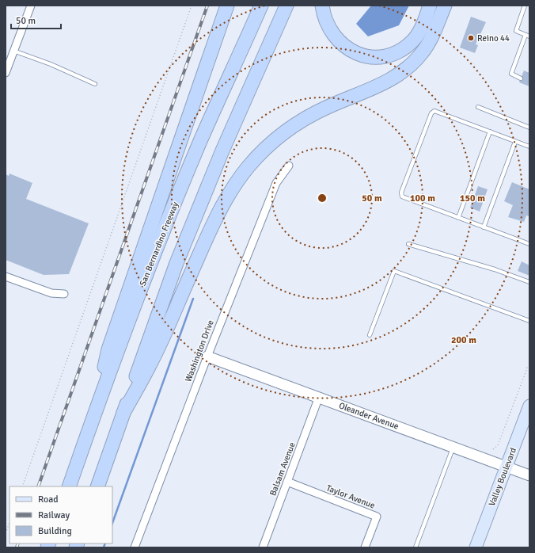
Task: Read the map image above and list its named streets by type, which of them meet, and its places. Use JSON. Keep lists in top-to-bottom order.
{
  "streets": {
    "highway": ["San Bernardino Freeway"],
    "main road": ["Valley Boulevard"],
    "street": [
      "Washington Drive",
      "Oleander Avenue",
      "Balsam Avenue",
      "Taylor Avenue"
    ]
  },
  "crossings": [
    ["Washington Drive", "Oleander Avenue"],
    ["Oleander Avenue", "Balsam Avenue"],
    ["Oleander Avenue", "Valley Boulevard"],
    ["Balsam Avenue", "Taylor Avenue"]
  ],
  "places": ["Reino 44"],
  "legend": ["Road", "Railway", "Building"],
  "scale_bar": "50 m",
  "rings": [
    "50 m",
    "100 m",
    "150 m",
    "200 m"
  ]
}
